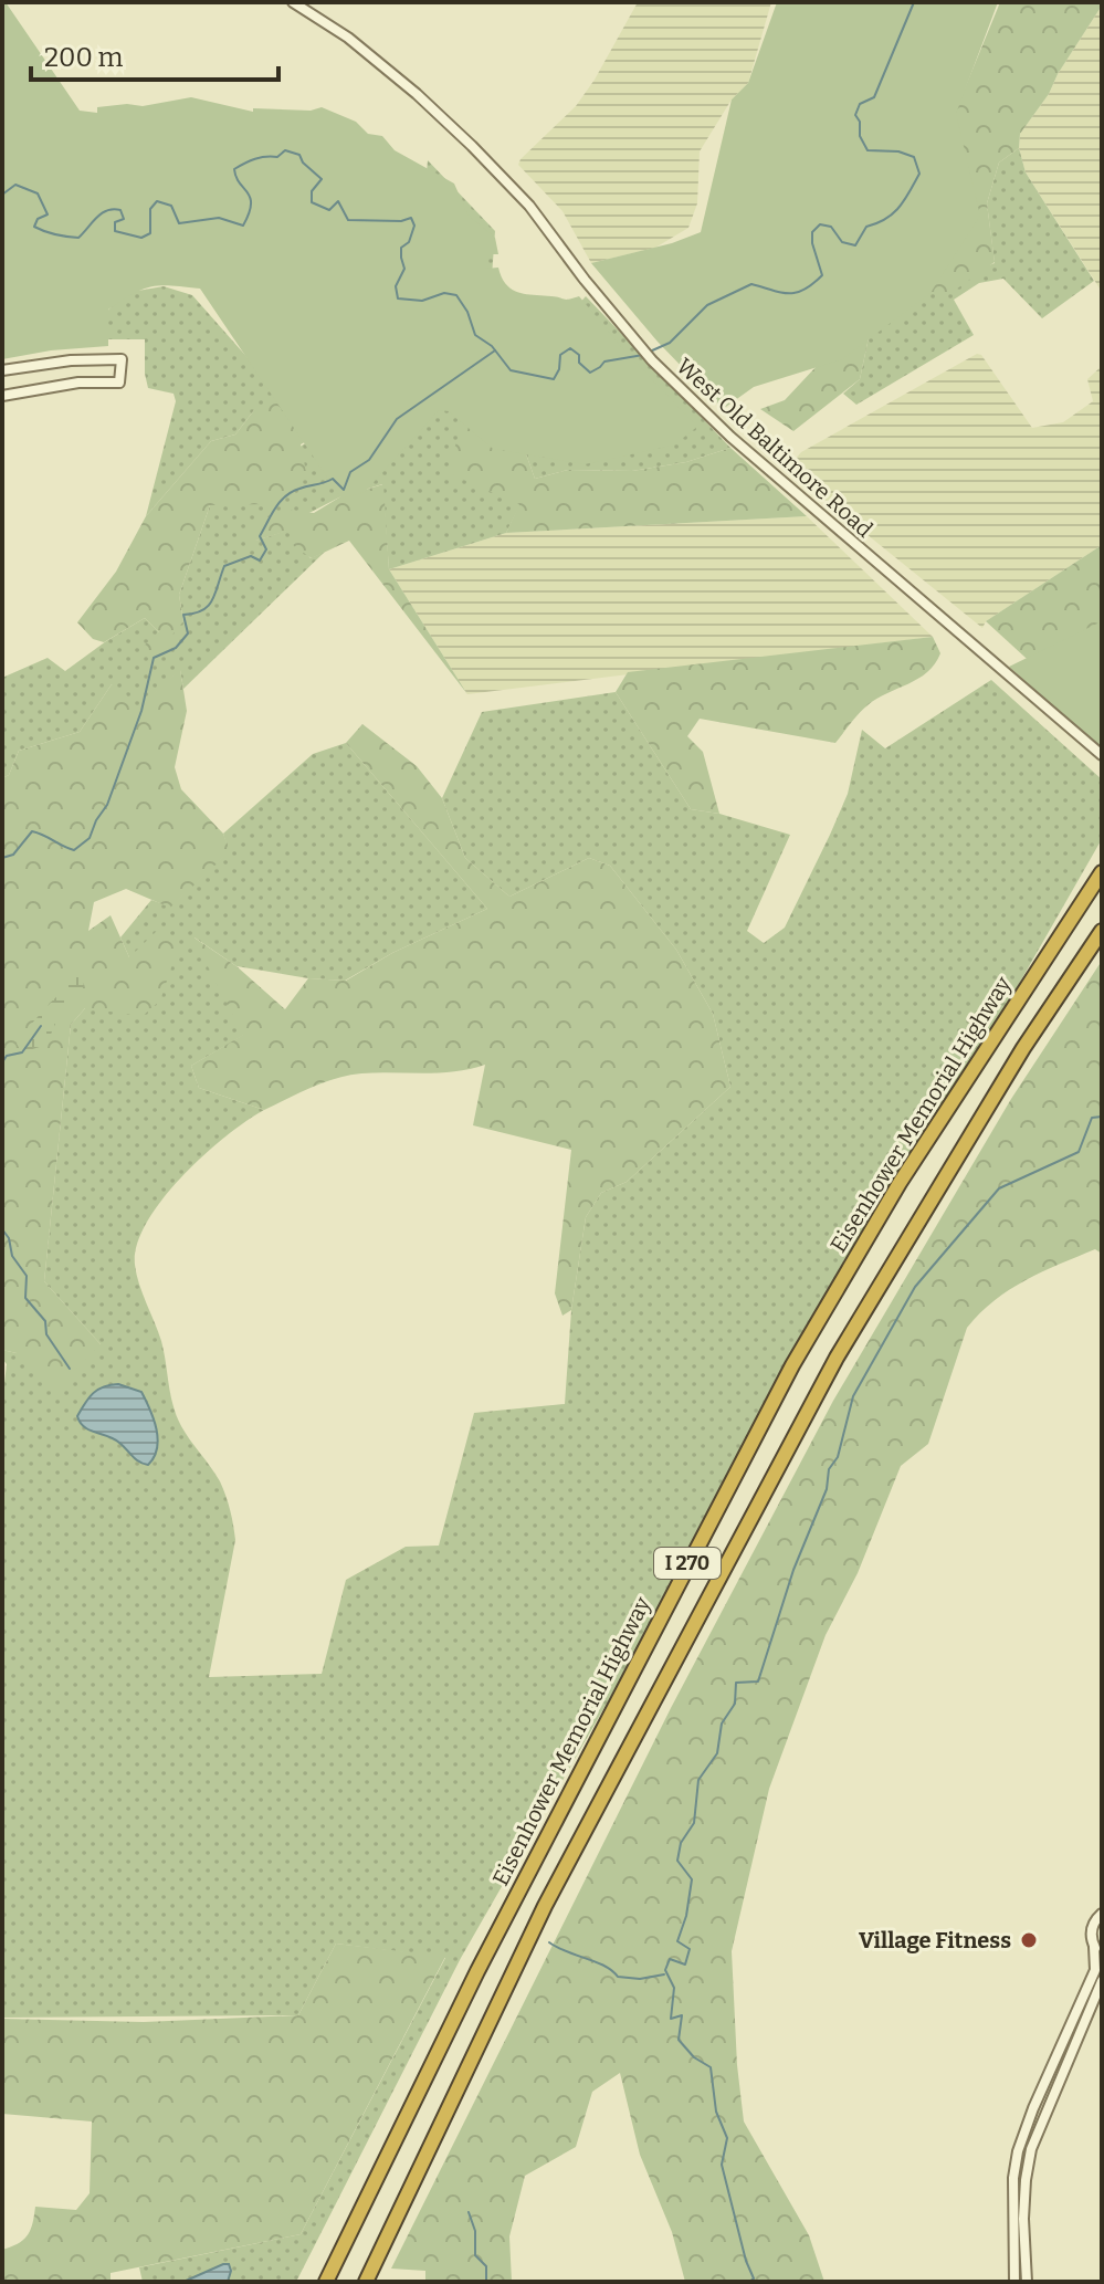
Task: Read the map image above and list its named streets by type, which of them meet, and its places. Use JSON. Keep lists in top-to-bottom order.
{
  "streets": {
    "highway": ["Eisenhower Memorial Highway", "I 270"],
    "street": ["West Old Baltimore Road"]
  },
  "places": ["Village Fitness"],
  "scale_bar": "200 m"
}
